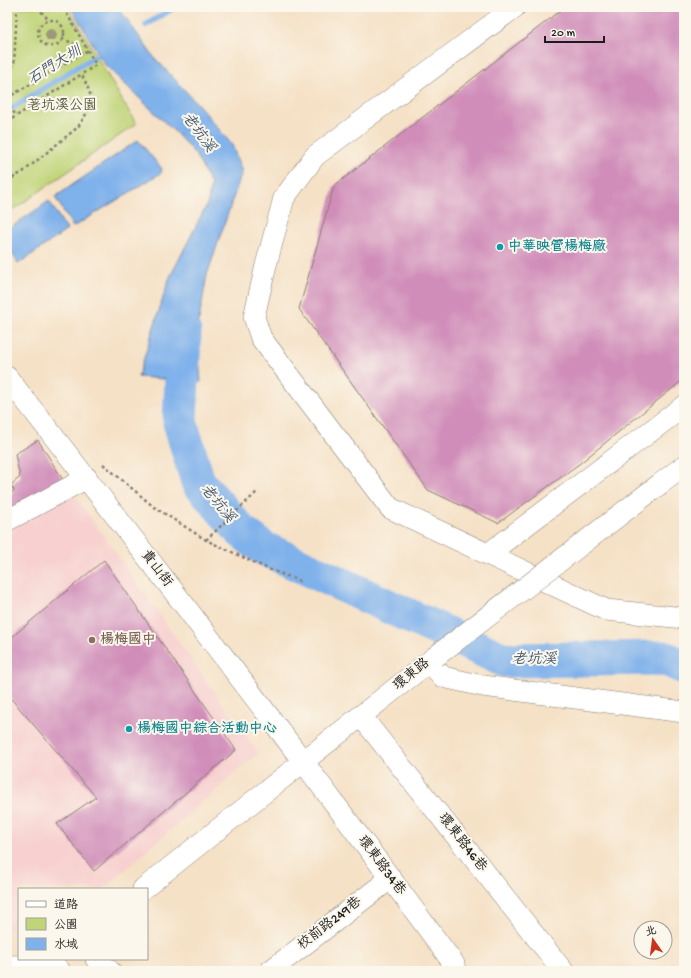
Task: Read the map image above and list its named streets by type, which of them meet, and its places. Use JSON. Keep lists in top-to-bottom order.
{
  "streets": {
    "street": [
      "貴山街",
      "環東路",
      "環東路46巷",
      "環東路34巷",
      "校前路249巷"
    ]
  },
  "crossings": [
    ["貴山街", "環東路"],
    ["貴山街", "環東路34巷"],
    ["環東路", "環東路46巷"],
    ["環東路", "環東路34巷"],
    ["環東路34巷", "校前路249巷"]
  ],
  "water": ["石門大圳", "老坑溪"],
  "parks": ["荖坑溪公園"],
  "places": ["中華映管楊梅廠", "楊梅國中", "楊梅國中綜合活動中心"],
  "legend": ["道路", "公園", "水域"],
  "scale_bar": "20 m",
  "north": "top"
}
